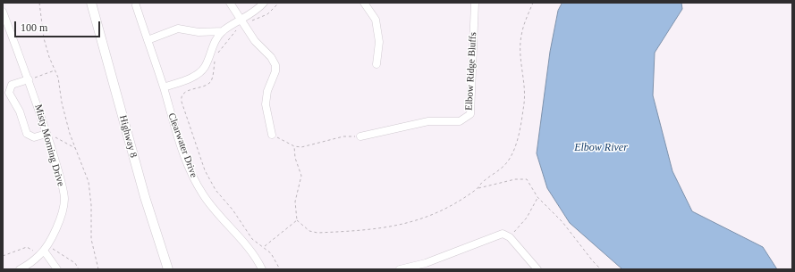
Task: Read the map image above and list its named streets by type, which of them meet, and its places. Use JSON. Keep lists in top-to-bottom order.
{
  "streets": {
    "main road": ["Highway 8"],
    "street": ["Elbow Ridge Bluffs", "Misty Morning Drive", "Clearwater Drive"]
  },
  "water": ["Elbow River"],
  "scale_bar": "100 m"
}
